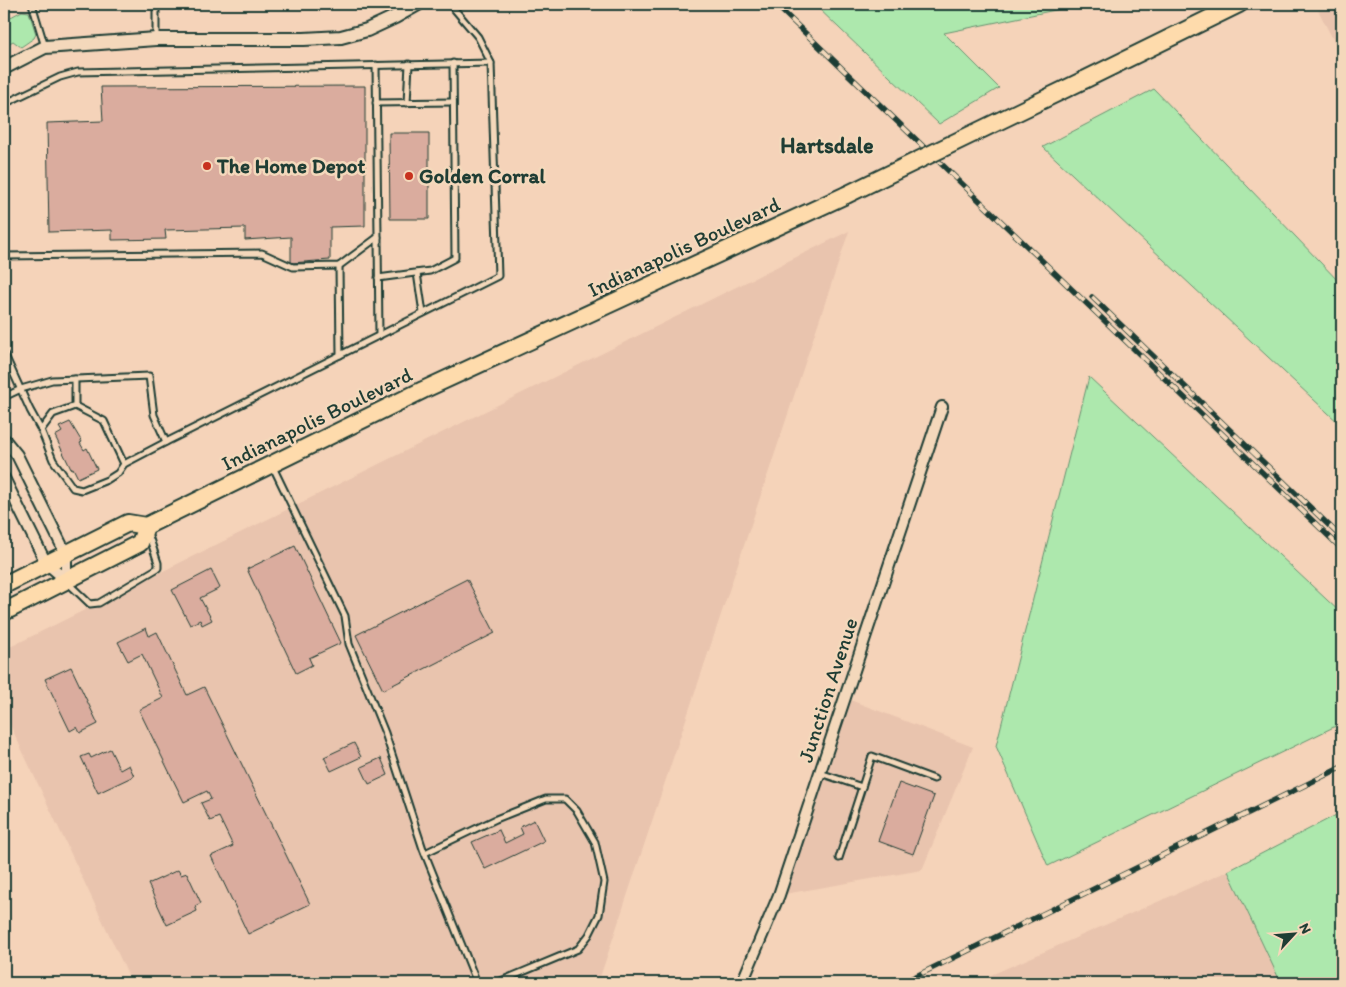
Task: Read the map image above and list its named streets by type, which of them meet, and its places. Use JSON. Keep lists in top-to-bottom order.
{
  "streets": {
    "highway": ["Indianapolis Boulevard"],
    "street": ["Junction Avenue"]
  },
  "districts": ["Hartsdale"],
  "places": ["The Home Depot", "Golden Corral"],
  "north": "top right"
}
